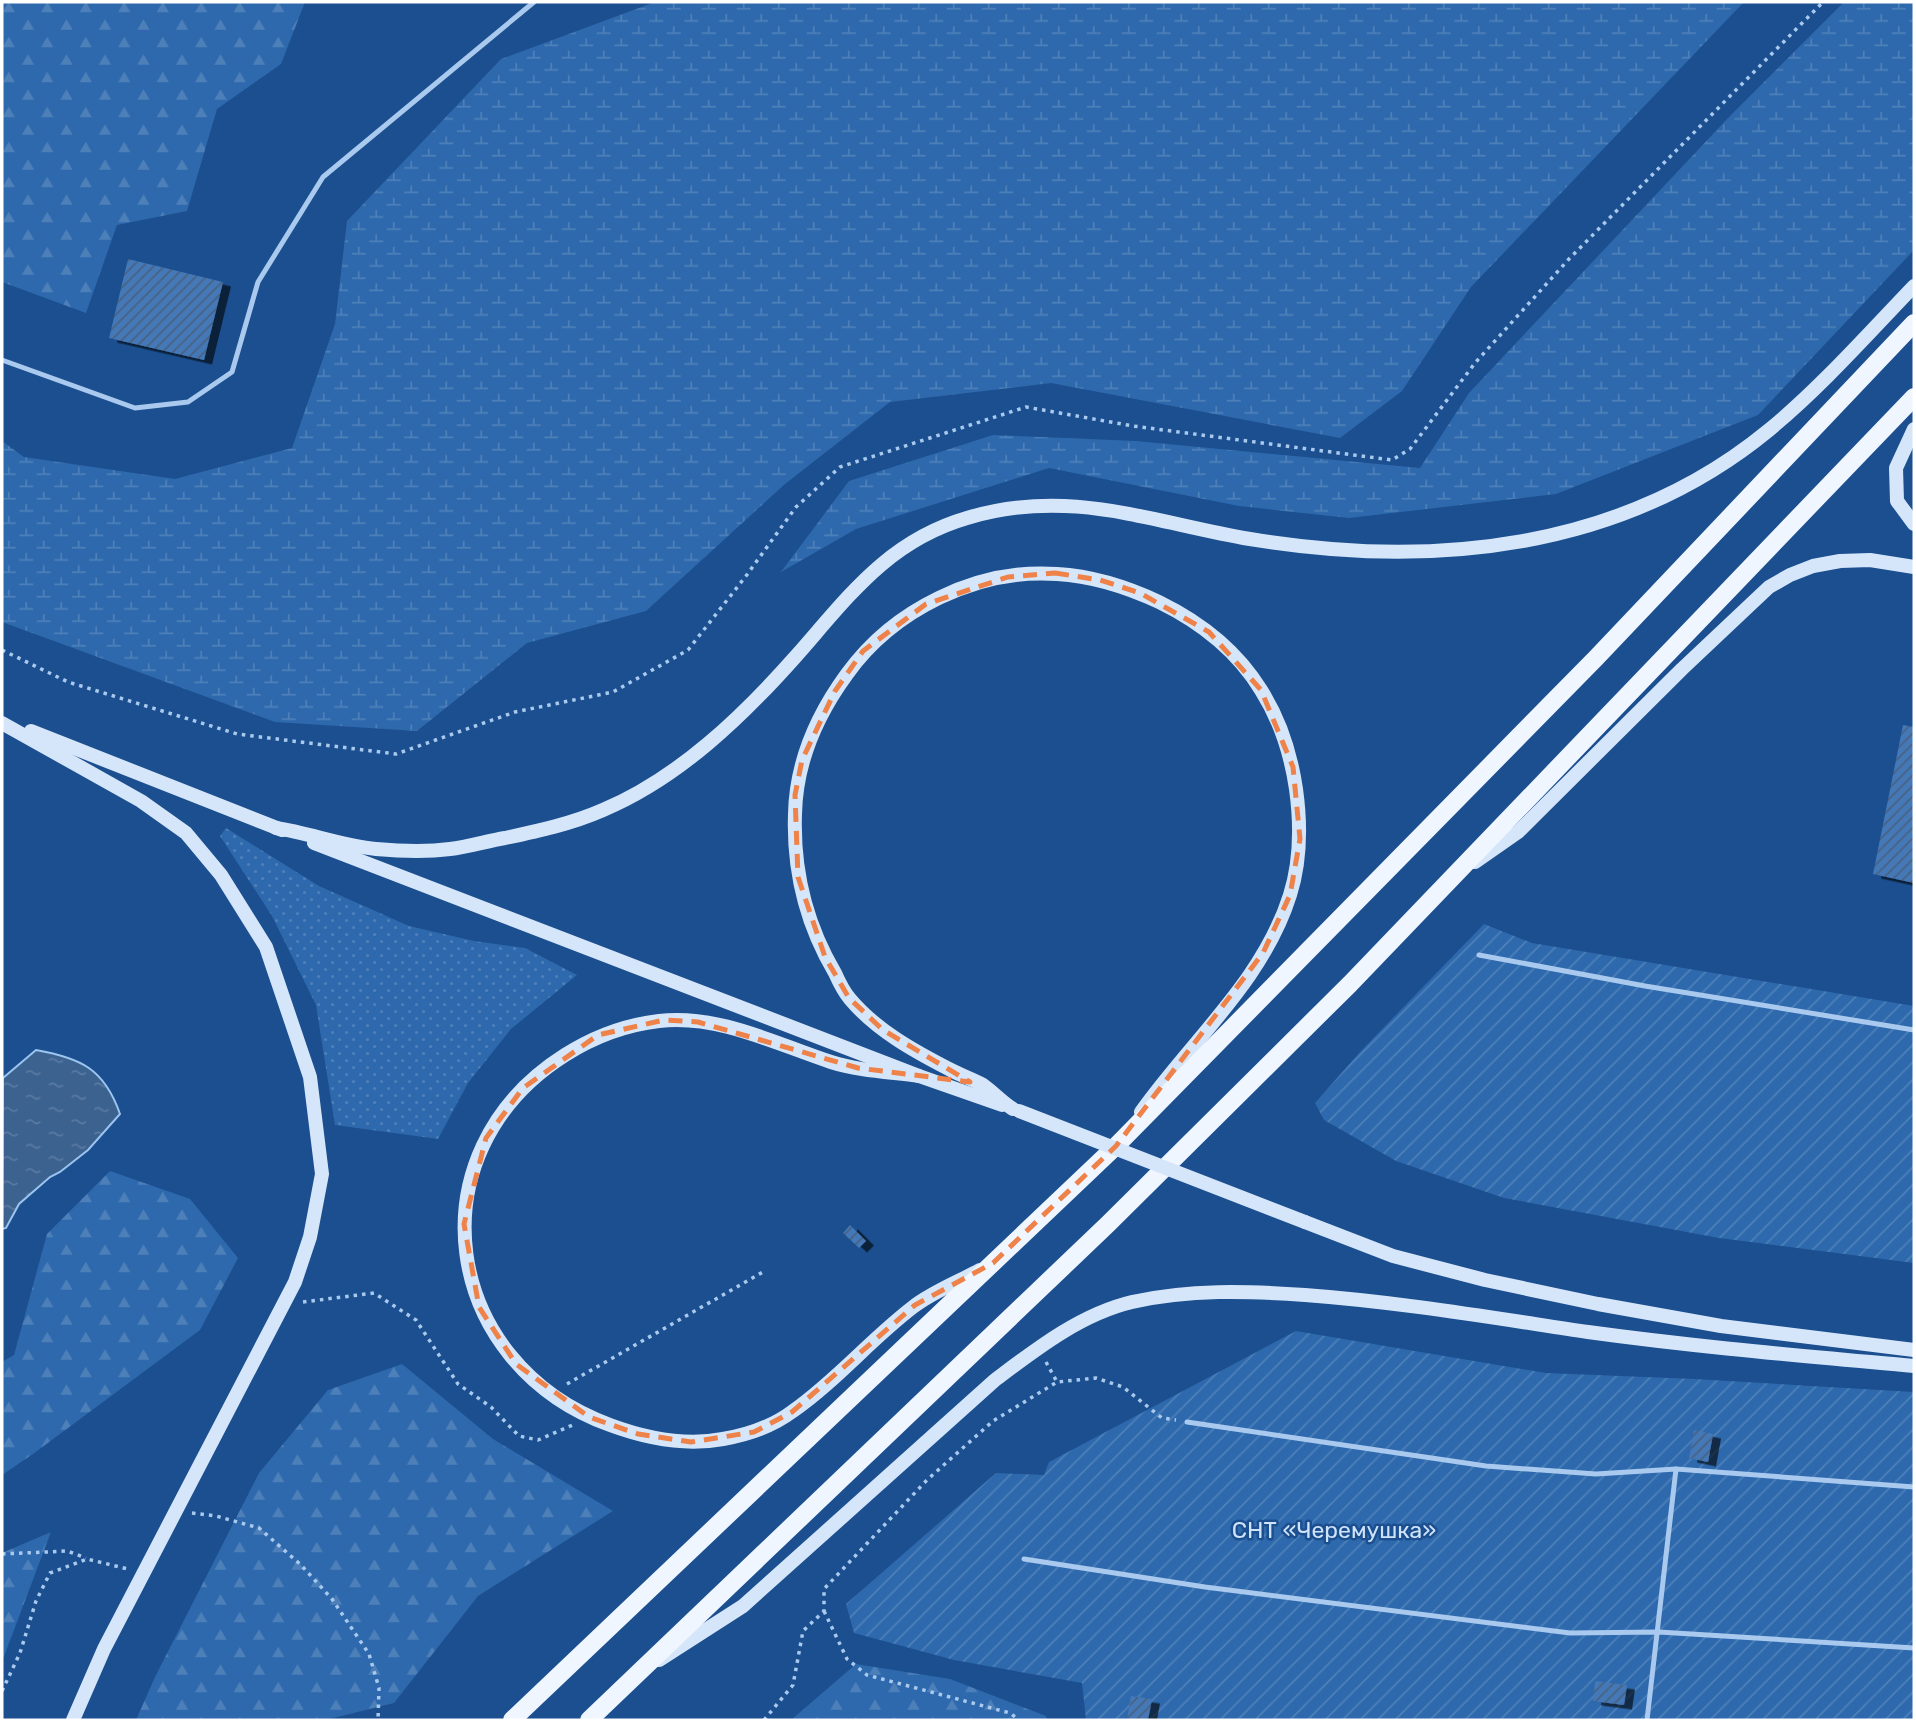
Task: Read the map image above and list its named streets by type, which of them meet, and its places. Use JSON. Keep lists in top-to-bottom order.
{
  "parks": ["СНТ «Черемушка»"]
}
